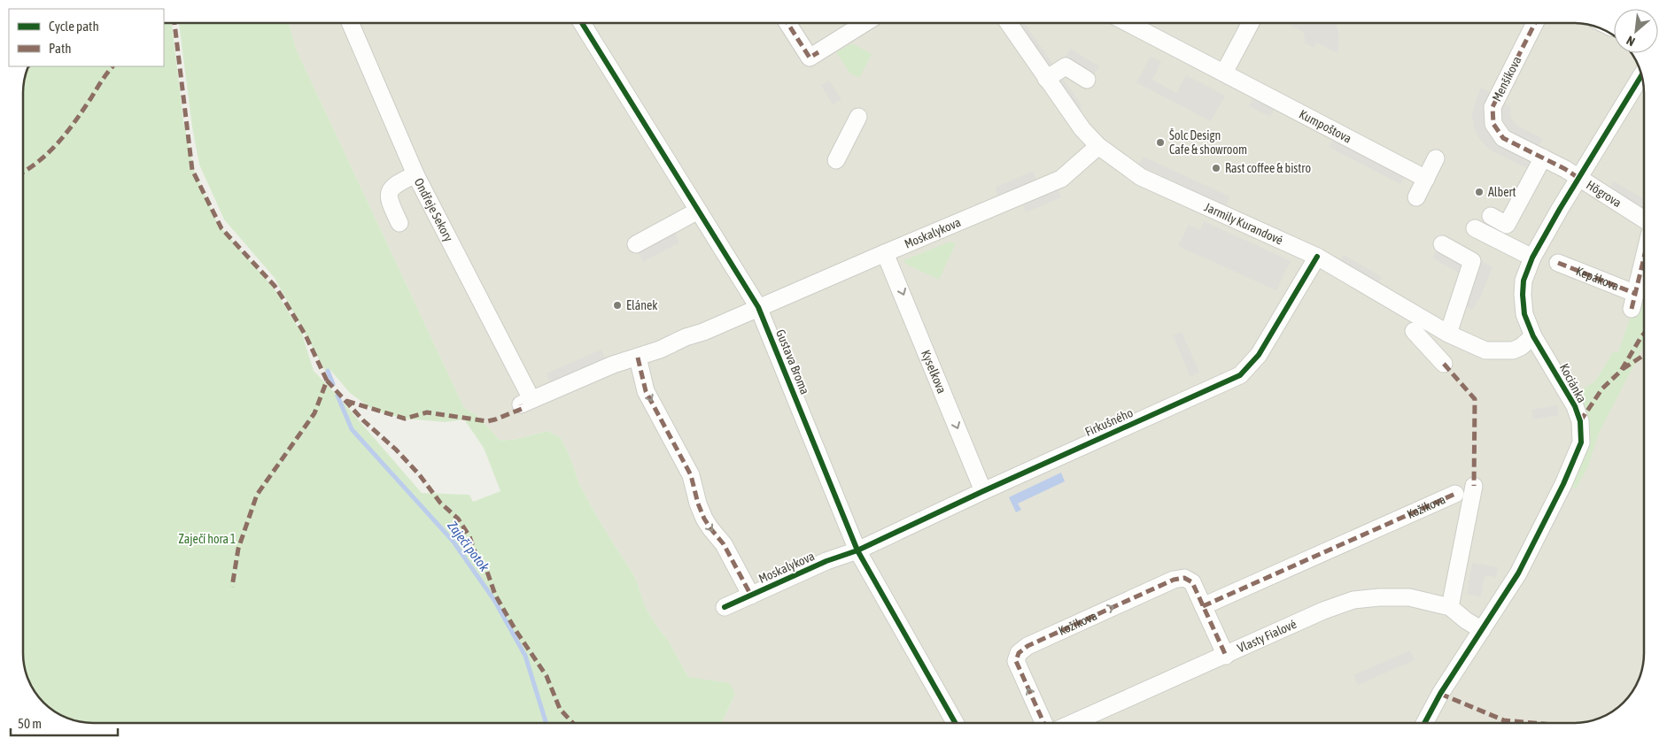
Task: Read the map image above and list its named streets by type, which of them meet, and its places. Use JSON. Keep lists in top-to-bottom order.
{
  "streets": {
    "street": [
      "Menšíkova",
      "Kumpoštova",
      "Högrova",
      "Ondřeje Sekory",
      "Jarmily Kurandové",
      "Moskalykova",
      "Kepákova",
      "Gustava Broma",
      "Kyselkova",
      "Kociánka",
      "Firkušného",
      "Kožíkova",
      "Vlasty Fialové"
    ]
  },
  "crossings": [
    ["Menšíkova", "Högrova"],
    ["Menšíkova", "Kociánka"],
    ["Högrova", "Kociánka"],
    ["Ondřeje Sekory", "Moskalykova"],
    ["Jarmily Kurandové", "Moskalykova"],
    ["Jarmily Kurandové", "Kociánka"],
    ["Jarmily Kurandové", "Firkušného"],
    ["Moskalykova", "Gustava Broma"],
    ["Moskalykova", "Kyselkova"],
    ["Moskalykova", "Firkušného"],
    ["Gustava Broma", "Firkušného"],
    ["Kyselkova", "Firkušného"],
    ["Kociánka", "Vlasty Fialové"],
    ["Kožíkova", "Vlasty Fialové"]
  ],
  "one_way": ["Kyselkova"],
  "water": ["Zaječí potok"],
  "parks": ["Zaječí hora 1"],
  "places": [
    "Šolc Design Cafe & showroom",
    "Rast coffee & bistro",
    "Albert",
    "Elánek"
  ],
  "legend": ["Cycle path", "Path"],
  "scale_bar": "50 m",
  "north": "bottom left"
}
